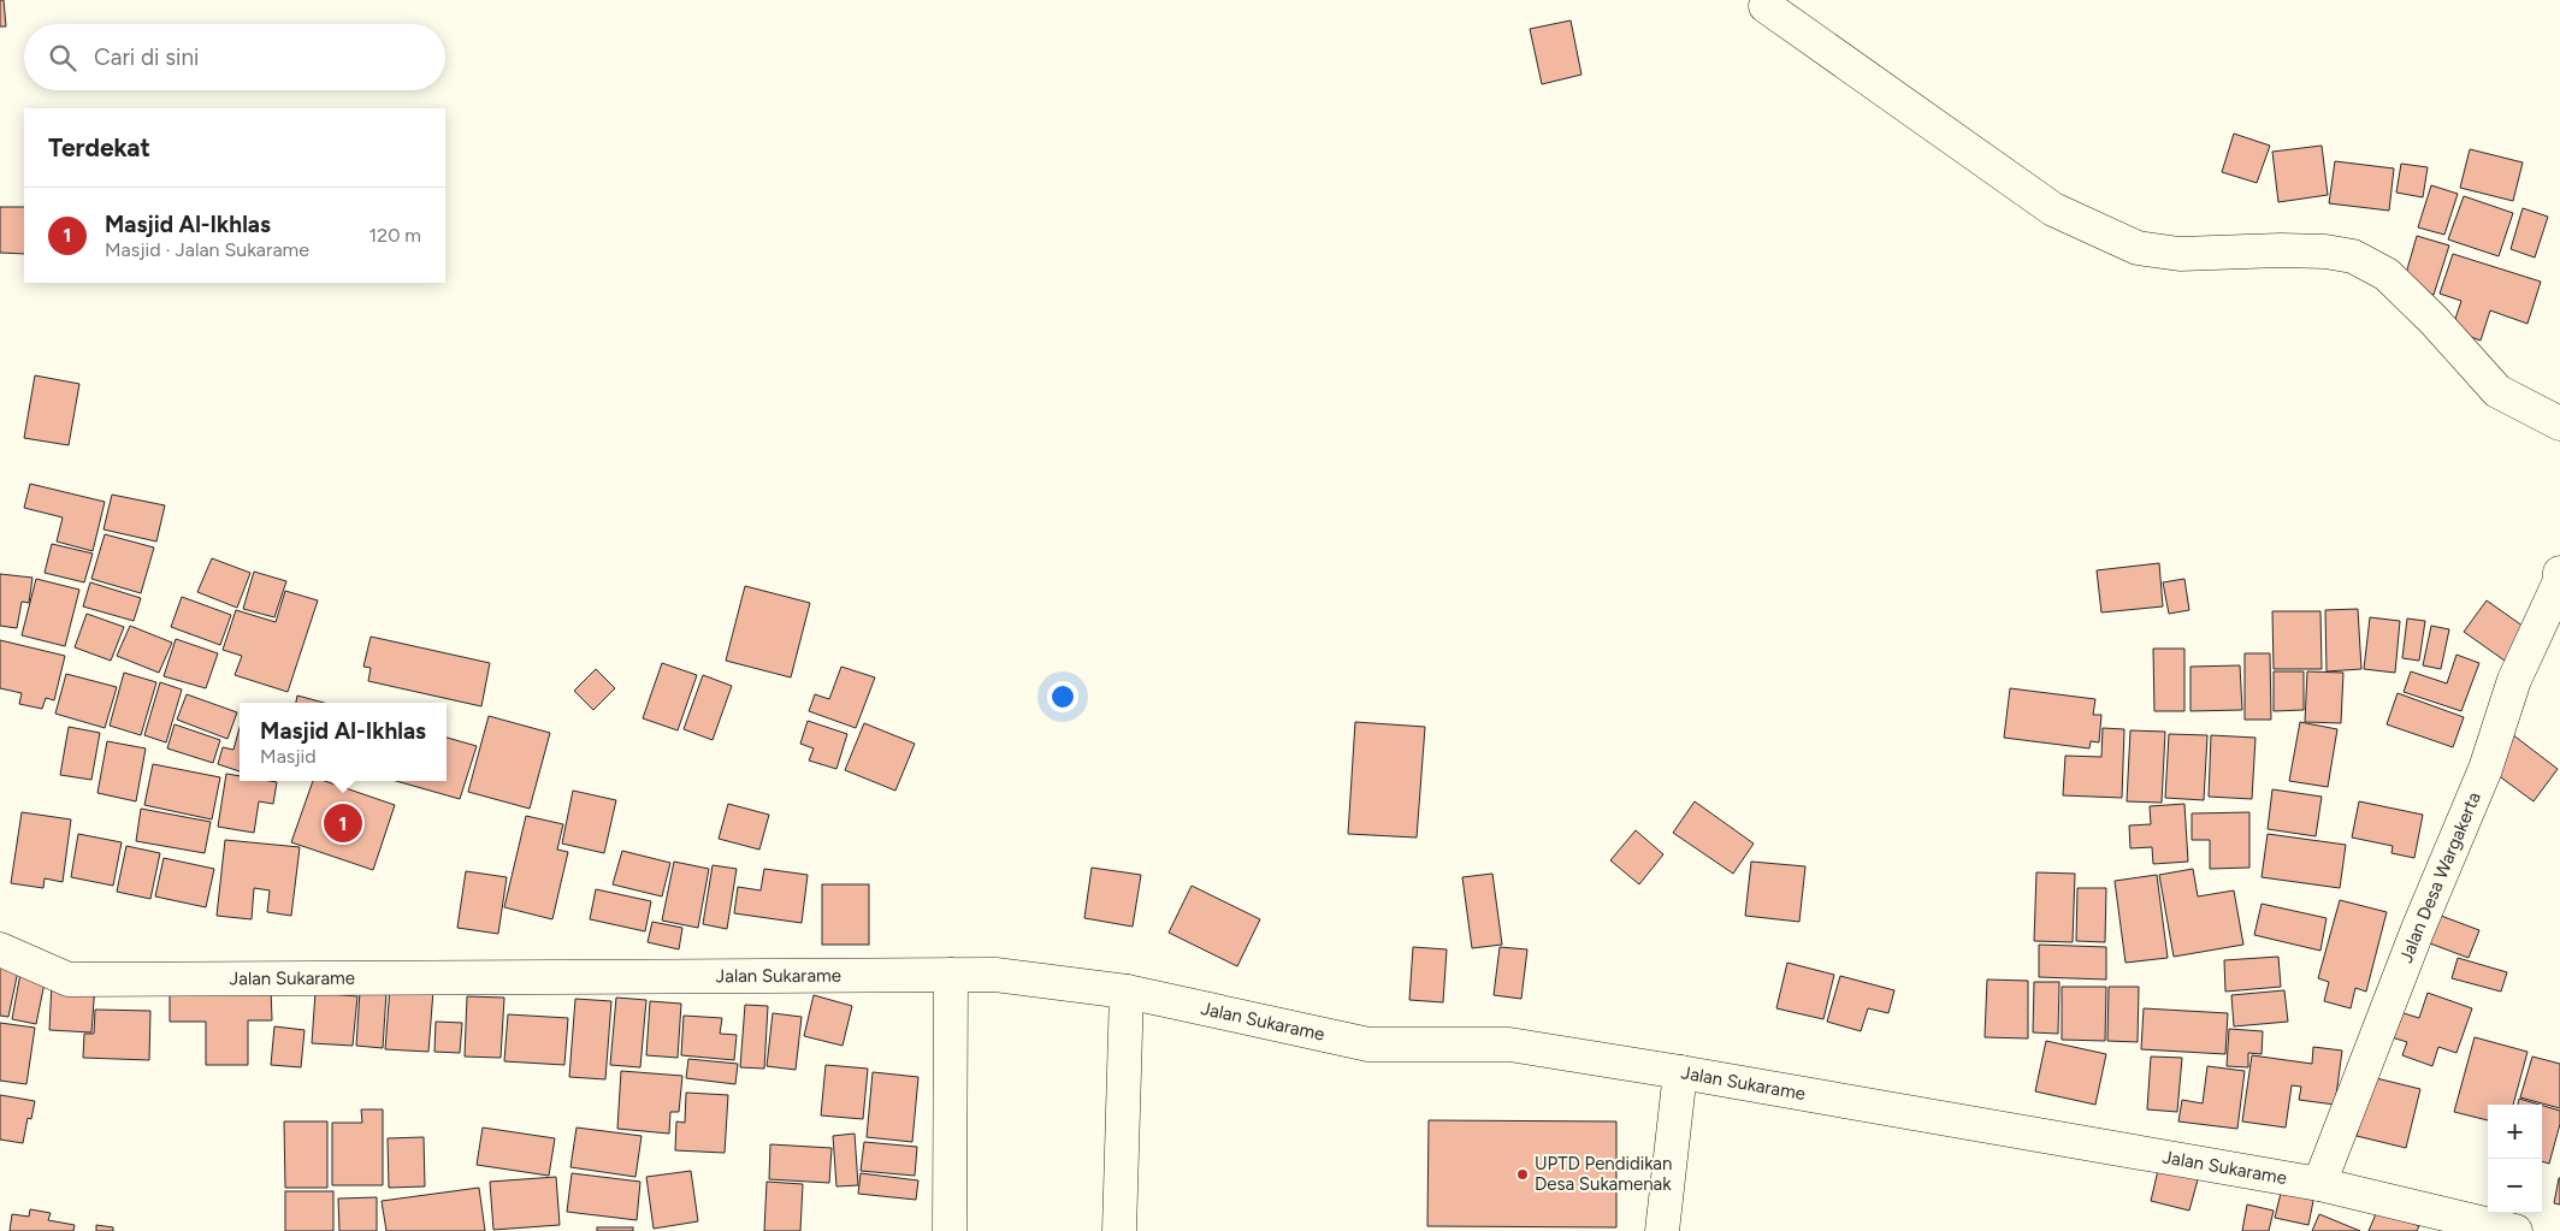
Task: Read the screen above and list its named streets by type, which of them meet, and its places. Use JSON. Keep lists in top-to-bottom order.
{
  "streets": {
    "street": ["Jalan Desa Wargakerta", "Jalan Sukarame"]
  },
  "crossings": [
    ["Jalan Desa Wargakerta", "Jalan Sukarame"]
  ],
  "places": ["UPTD Pendidikan Desa Sukamenak"],
  "page": {
    "search": "Cari di sini",
    "heading": "Terdekat",
    "list": [
      {
        "mark": "1",
        "name": "Masjid Al-Ikhlas",
        "note": "Masjid · Jalan Sukarame",
        "value": "120 m"
      }
    ],
    "popup": ["Masjid Al-Ikhlas", "Masjid"],
    "pins": "1",
    "map_buttons": ["+", "−"]
  }
}
